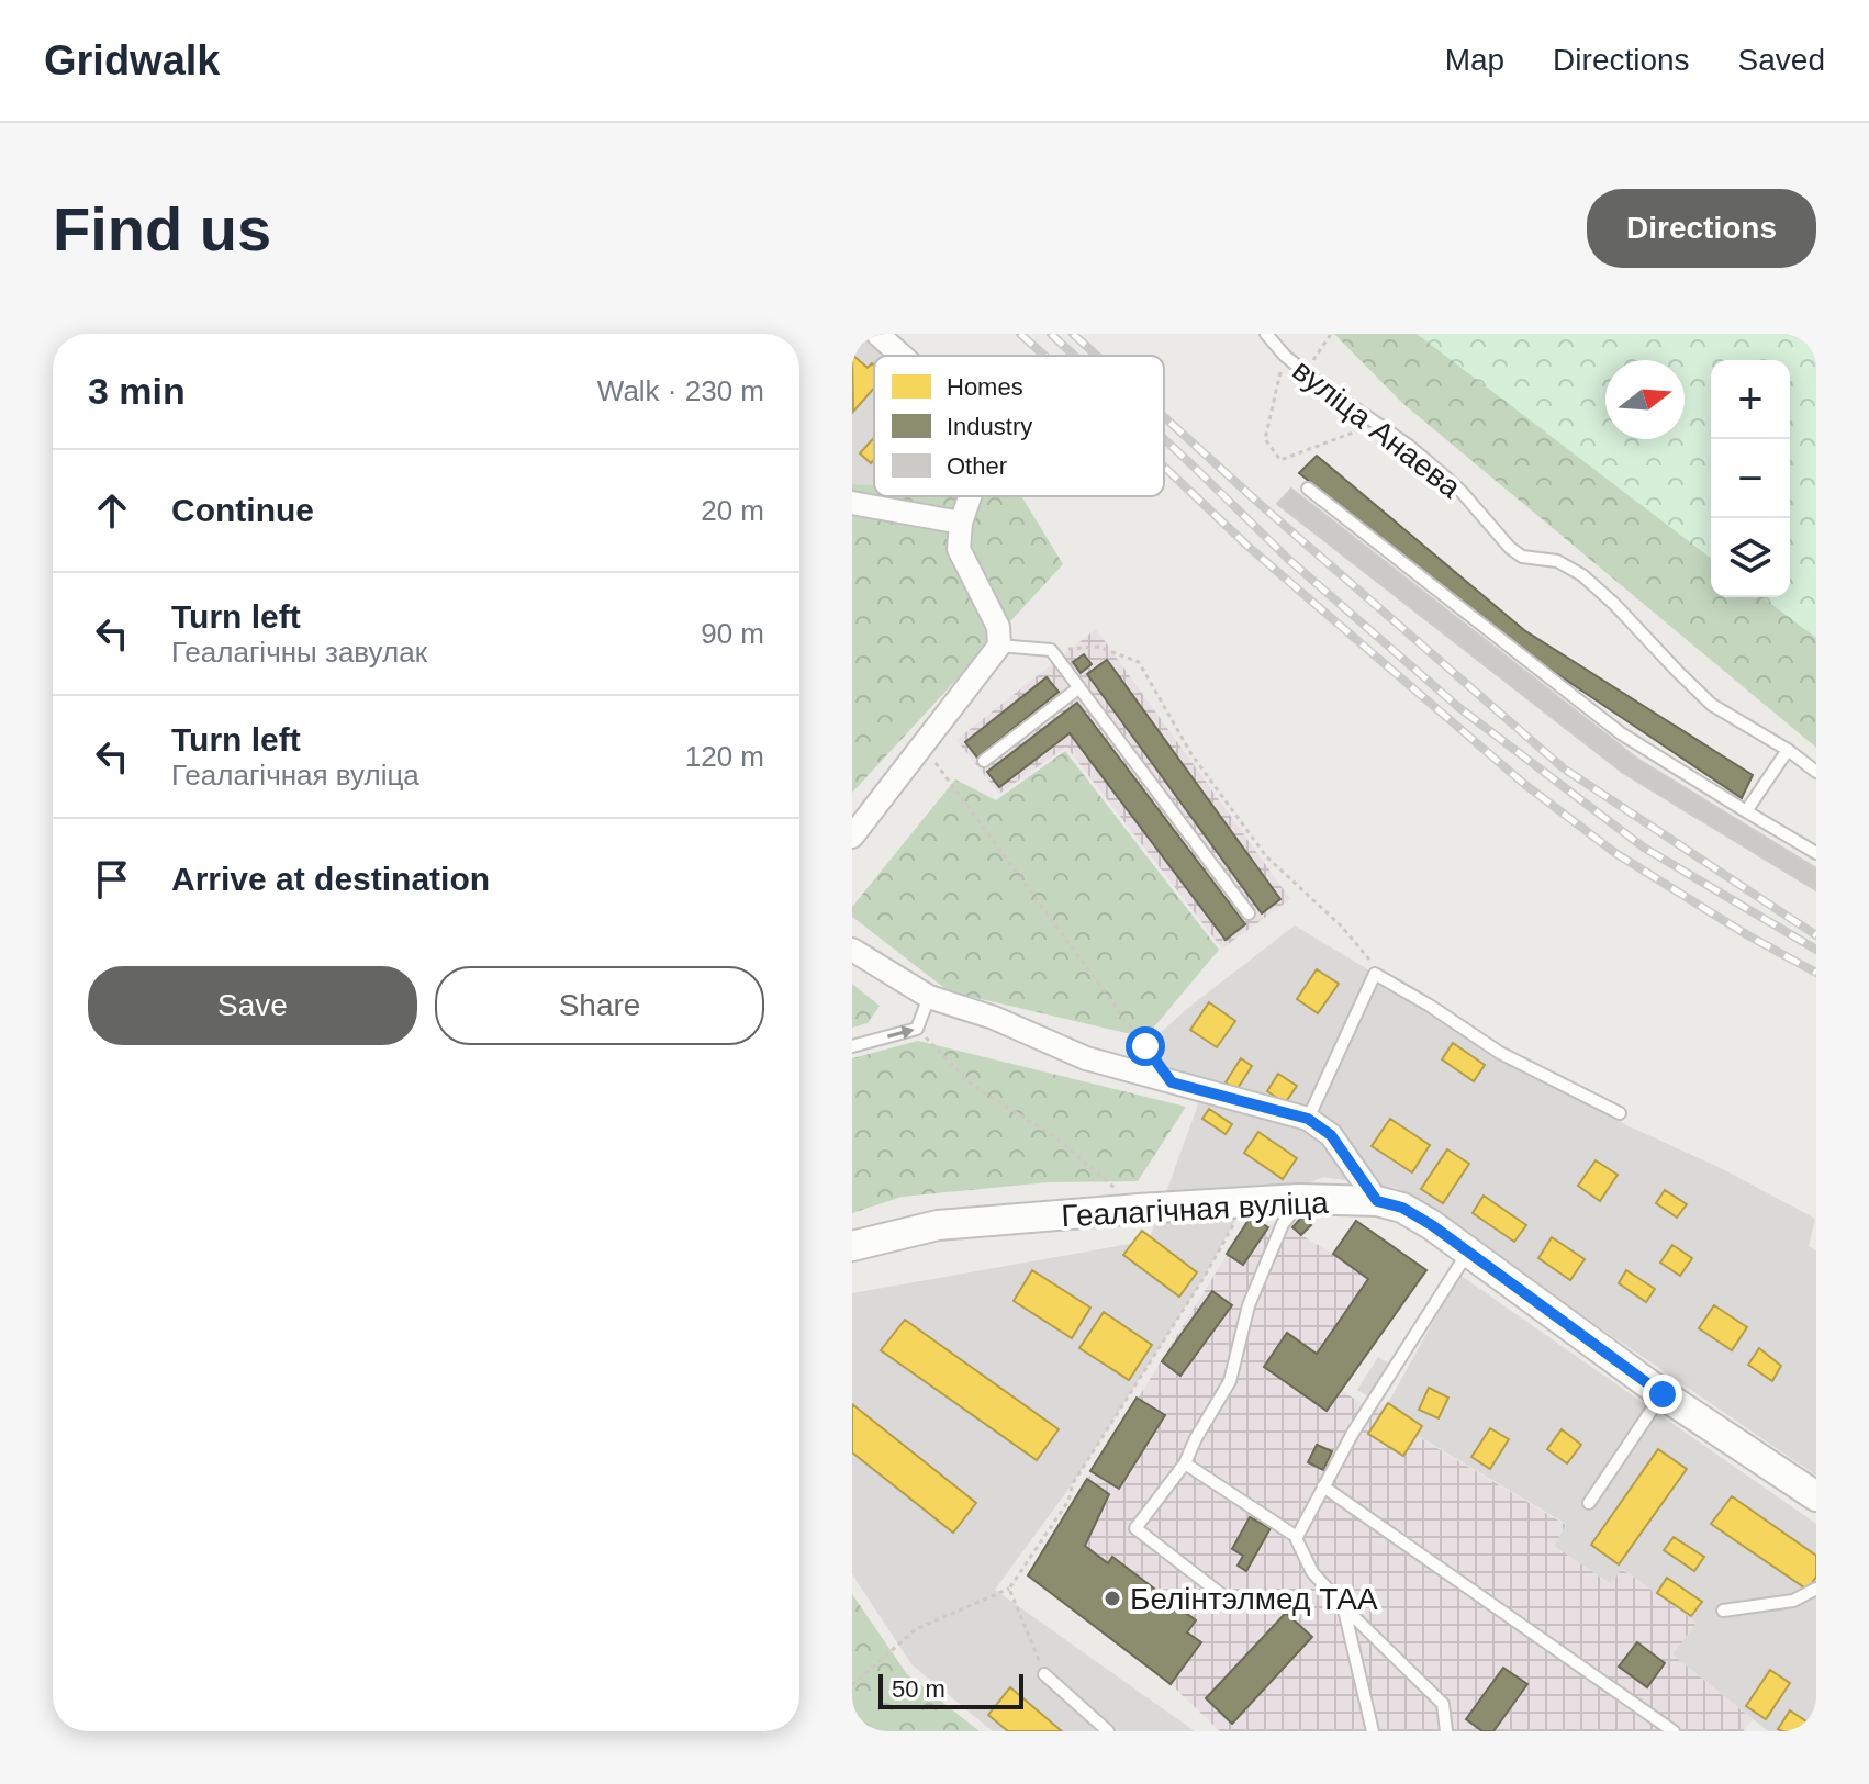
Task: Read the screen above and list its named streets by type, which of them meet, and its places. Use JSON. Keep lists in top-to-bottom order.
{
  "streets": {
    "street": ["Геалагічная вуліца"],
    "lane": ["вуліца Анаева"]
  },
  "places": ["Белінтэлмед ТАА"],
  "legend": ["Homes", "Industry", "Other"],
  "scale_bar": "50 m",
  "north": "right",
  "page": {
    "header": "Gridwalk",
    "nav": ["Map", "Directions", "Saved"],
    "buttons": [
      "Directions",
      ["Save", "Share"]
    ],
    "title": "Find us",
    "heading": ["3 min", "Walk · 230 m"],
    "map_buttons": ["+", "−"],
    "list": [
      ["Continue", "20 m"],
      ["Turn left", "Геалагічны завулак", "90 m"],
      ["Turn left", "Геалагічная вуліца", "120 m"],
      "Arrive at destination"
    ],
    "scale": "50 m"
  }
}
